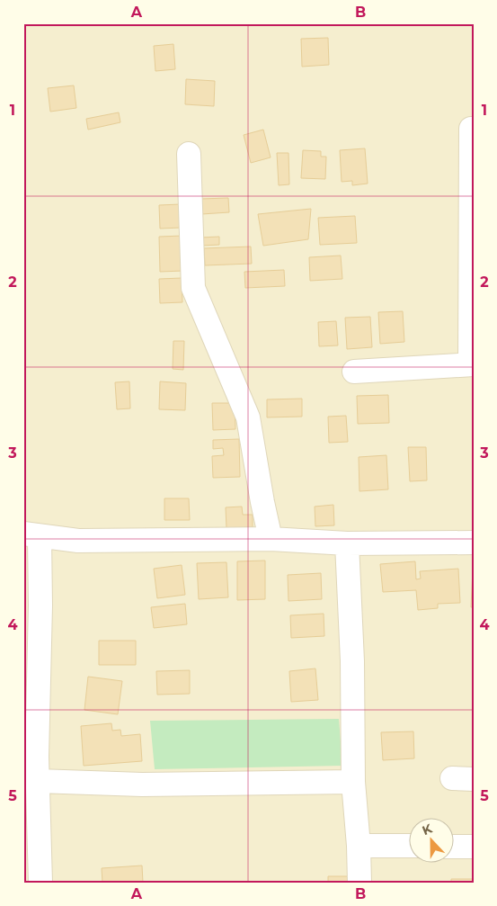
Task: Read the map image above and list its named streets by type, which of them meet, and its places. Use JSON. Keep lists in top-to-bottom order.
{
  "north": "top",
  "grid": {
    "columns": ["A", "B"],
    "rows": [
      "1",
      "2",
      "3",
      "4",
      "5"
    ]
  }
}
